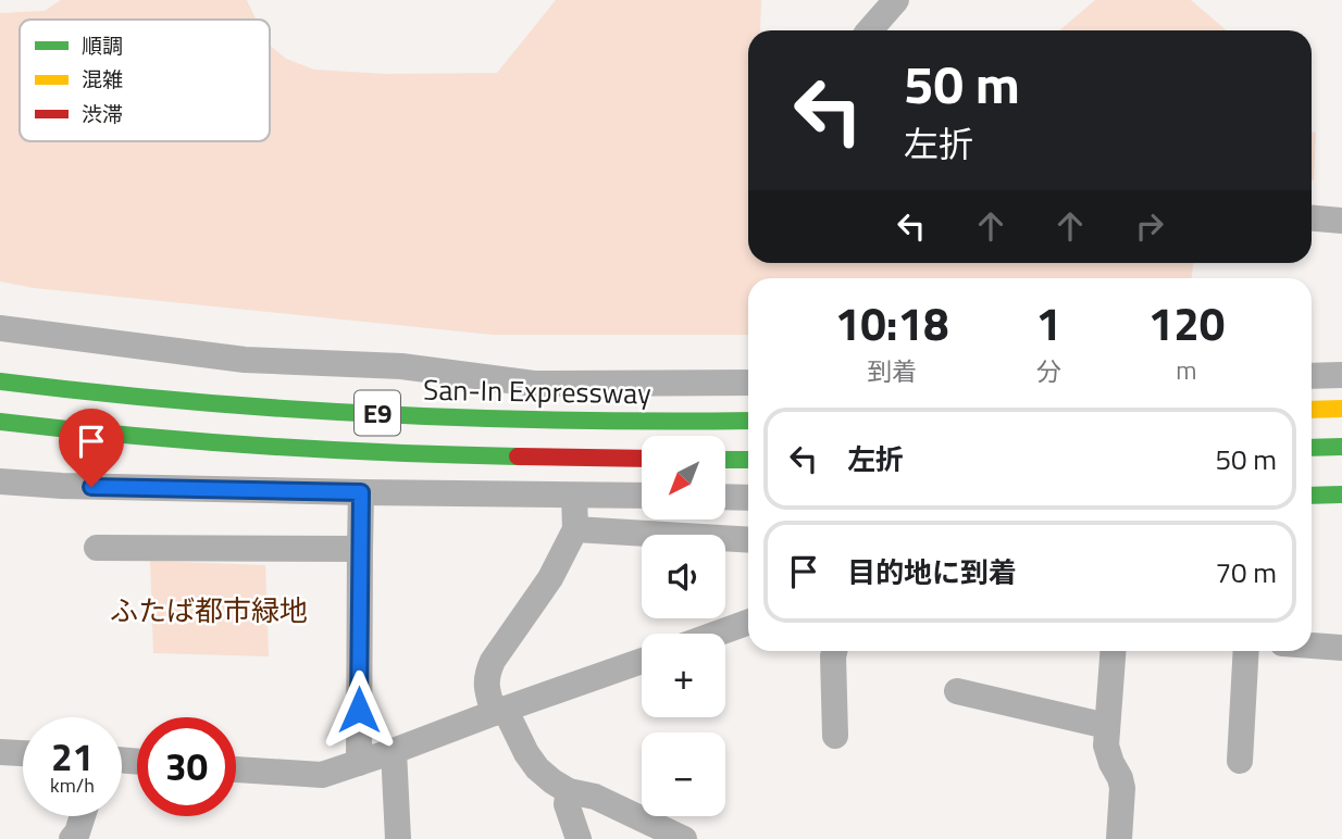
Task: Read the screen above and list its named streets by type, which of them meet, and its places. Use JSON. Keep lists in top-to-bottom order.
{
  "streets": {
    "main road": ["San-In Expressway", "E9"]
  },
  "parks": ["ふたば都市緑地"],
  "legend": ["順調", "混雑", "渋滞"],
  "north": "bottom left",
  "page": {
    "turn": ["50 m", "左折"],
    "eta": [
      "10:18",
      "到着",
      "1",
      "分",
      "120",
      "m"
    ],
    "list": [
      {
        "name": "左折",
        "value": "50 m"
      },
      {
        "name": "目的地に到着",
        "value": "70 m"
      }
    ],
    "map_buttons": ["+", "−"],
    "speed": "21 km/h",
    "limit": "30"
  }
}
